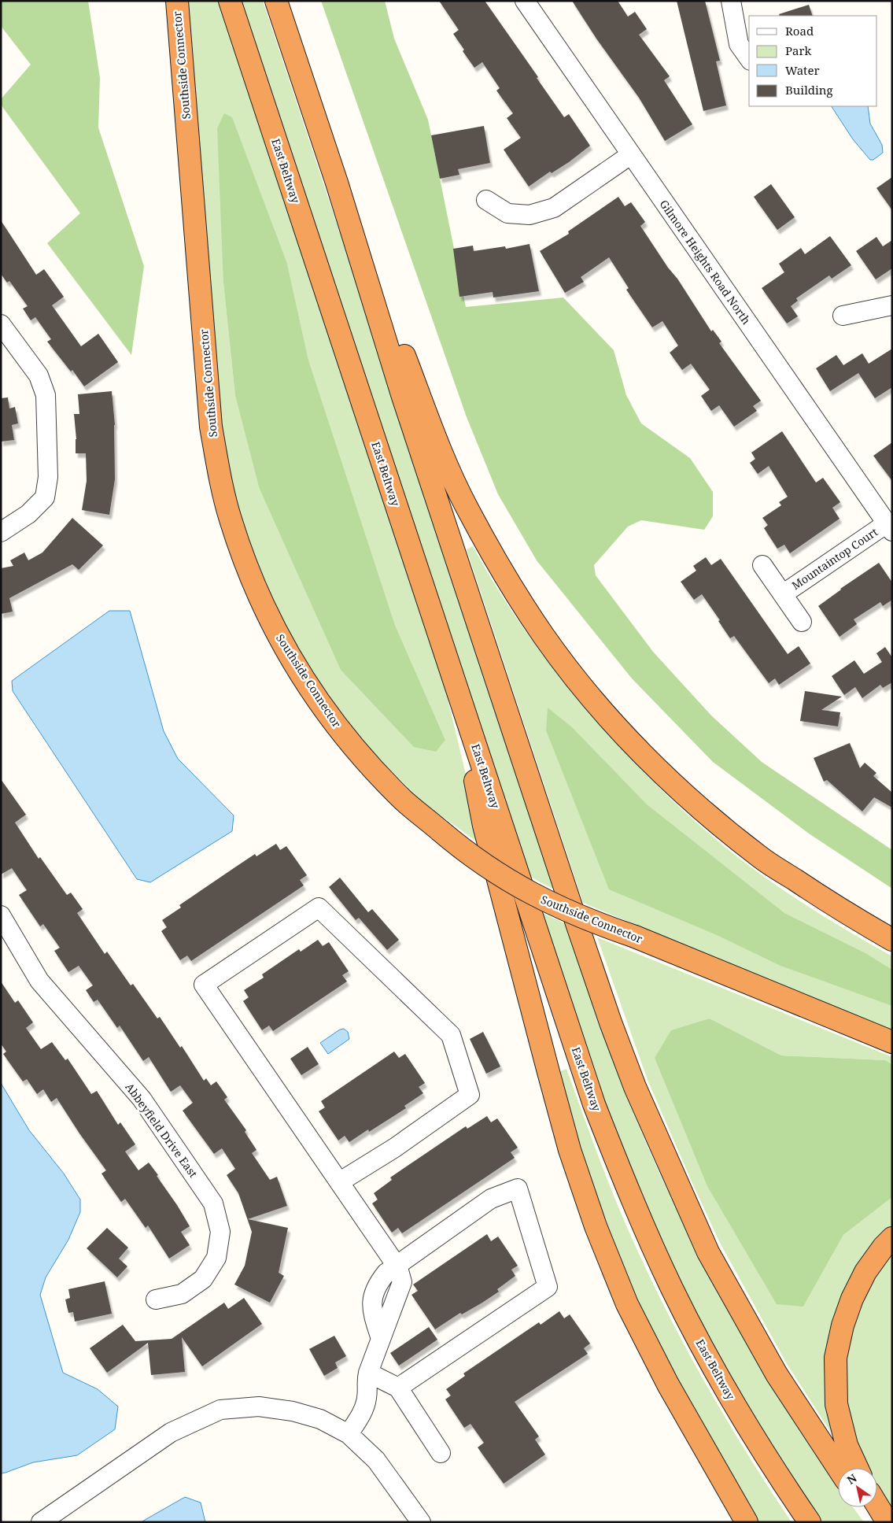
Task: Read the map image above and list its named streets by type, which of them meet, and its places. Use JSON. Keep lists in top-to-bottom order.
{
  "streets": {
    "highway": ["Southside Connector", "East Beltway"],
    "street": ["Gilmore Heights Road North", "Mountaintop Court", "Abbeyfield Drive East"]
  },
  "crossings": [
    ["Gilmore Heights Road North", "Mountaintop Court"]
  ],
  "legend": [
    "Road",
    "Park",
    "Water",
    "Building"
  ],
  "north": "top left"
}
